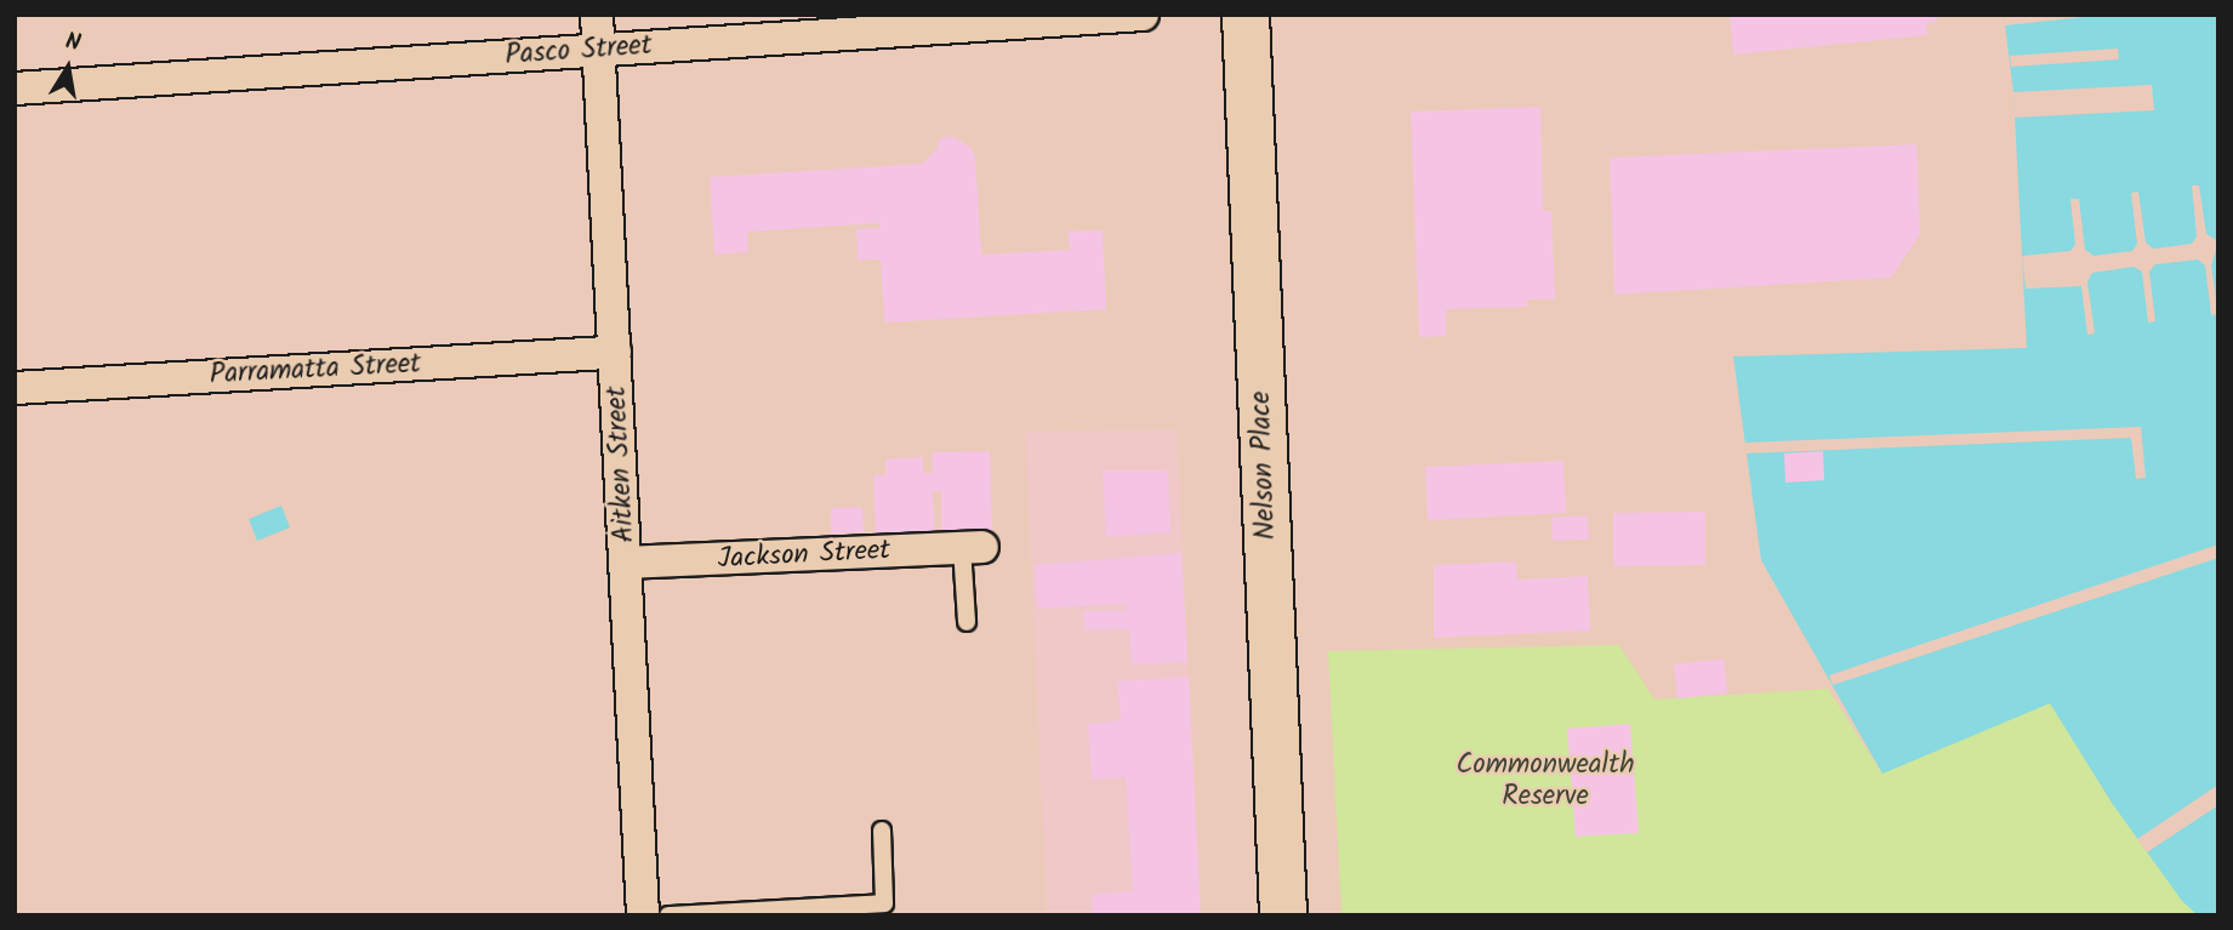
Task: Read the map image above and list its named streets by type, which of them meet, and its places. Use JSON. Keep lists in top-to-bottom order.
{
  "streets": {
    "street": [
      "Pasco Street",
      "Parramatta Street",
      "Aitken Street",
      "Nelson Place",
      "Jackson Street"
    ]
  },
  "crossings": [
    ["Pasco Street", "Aitken Street"],
    ["Parramatta Street", "Aitken Street"],
    ["Aitken Street", "Jackson Street"]
  ],
  "parks": ["Commonwealth Reserve"],
  "north": "top"
}
